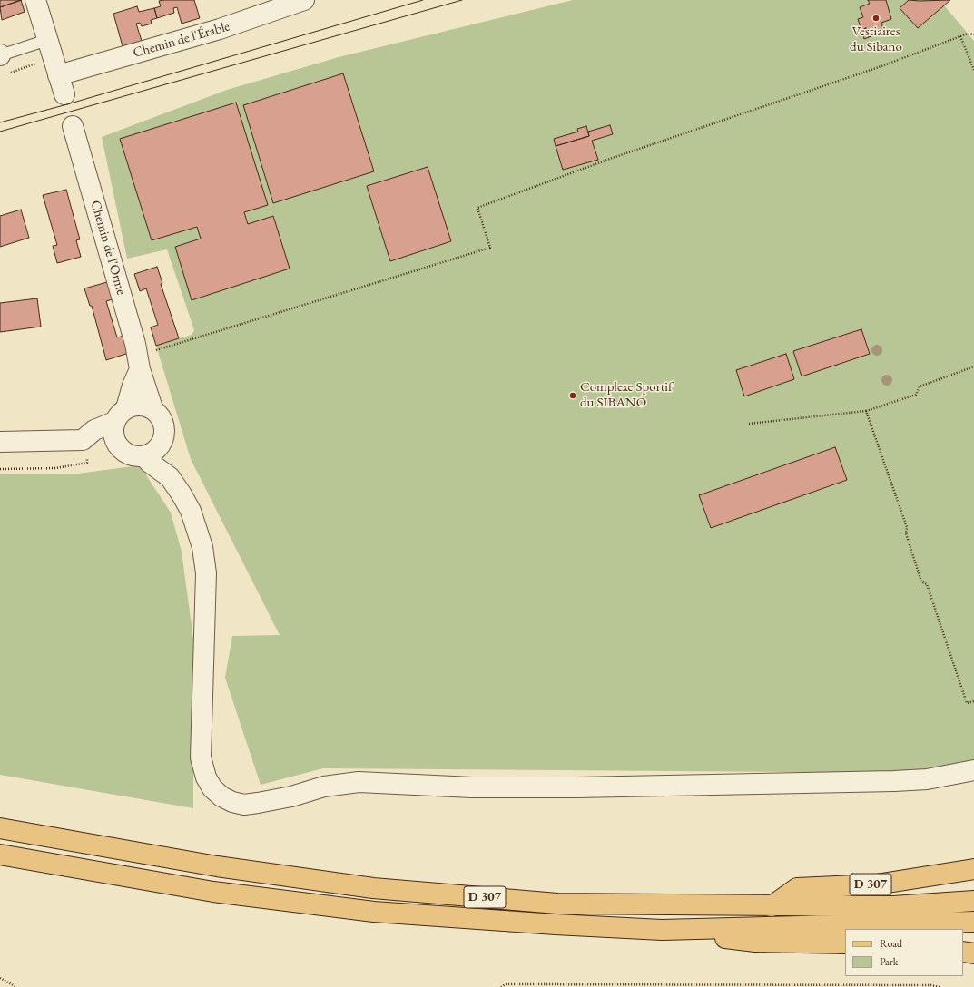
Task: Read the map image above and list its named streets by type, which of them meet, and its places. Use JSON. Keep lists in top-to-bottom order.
{
  "streets": {
    "main road": ["D 307"],
    "street": ["Chemin de l'Érable", "Chemin de l'Orme"]
  },
  "places": ["Vestiaires du Sibano", "Complexe Sportif du SIBANO"],
  "legend": ["Road", "Park"]
}
